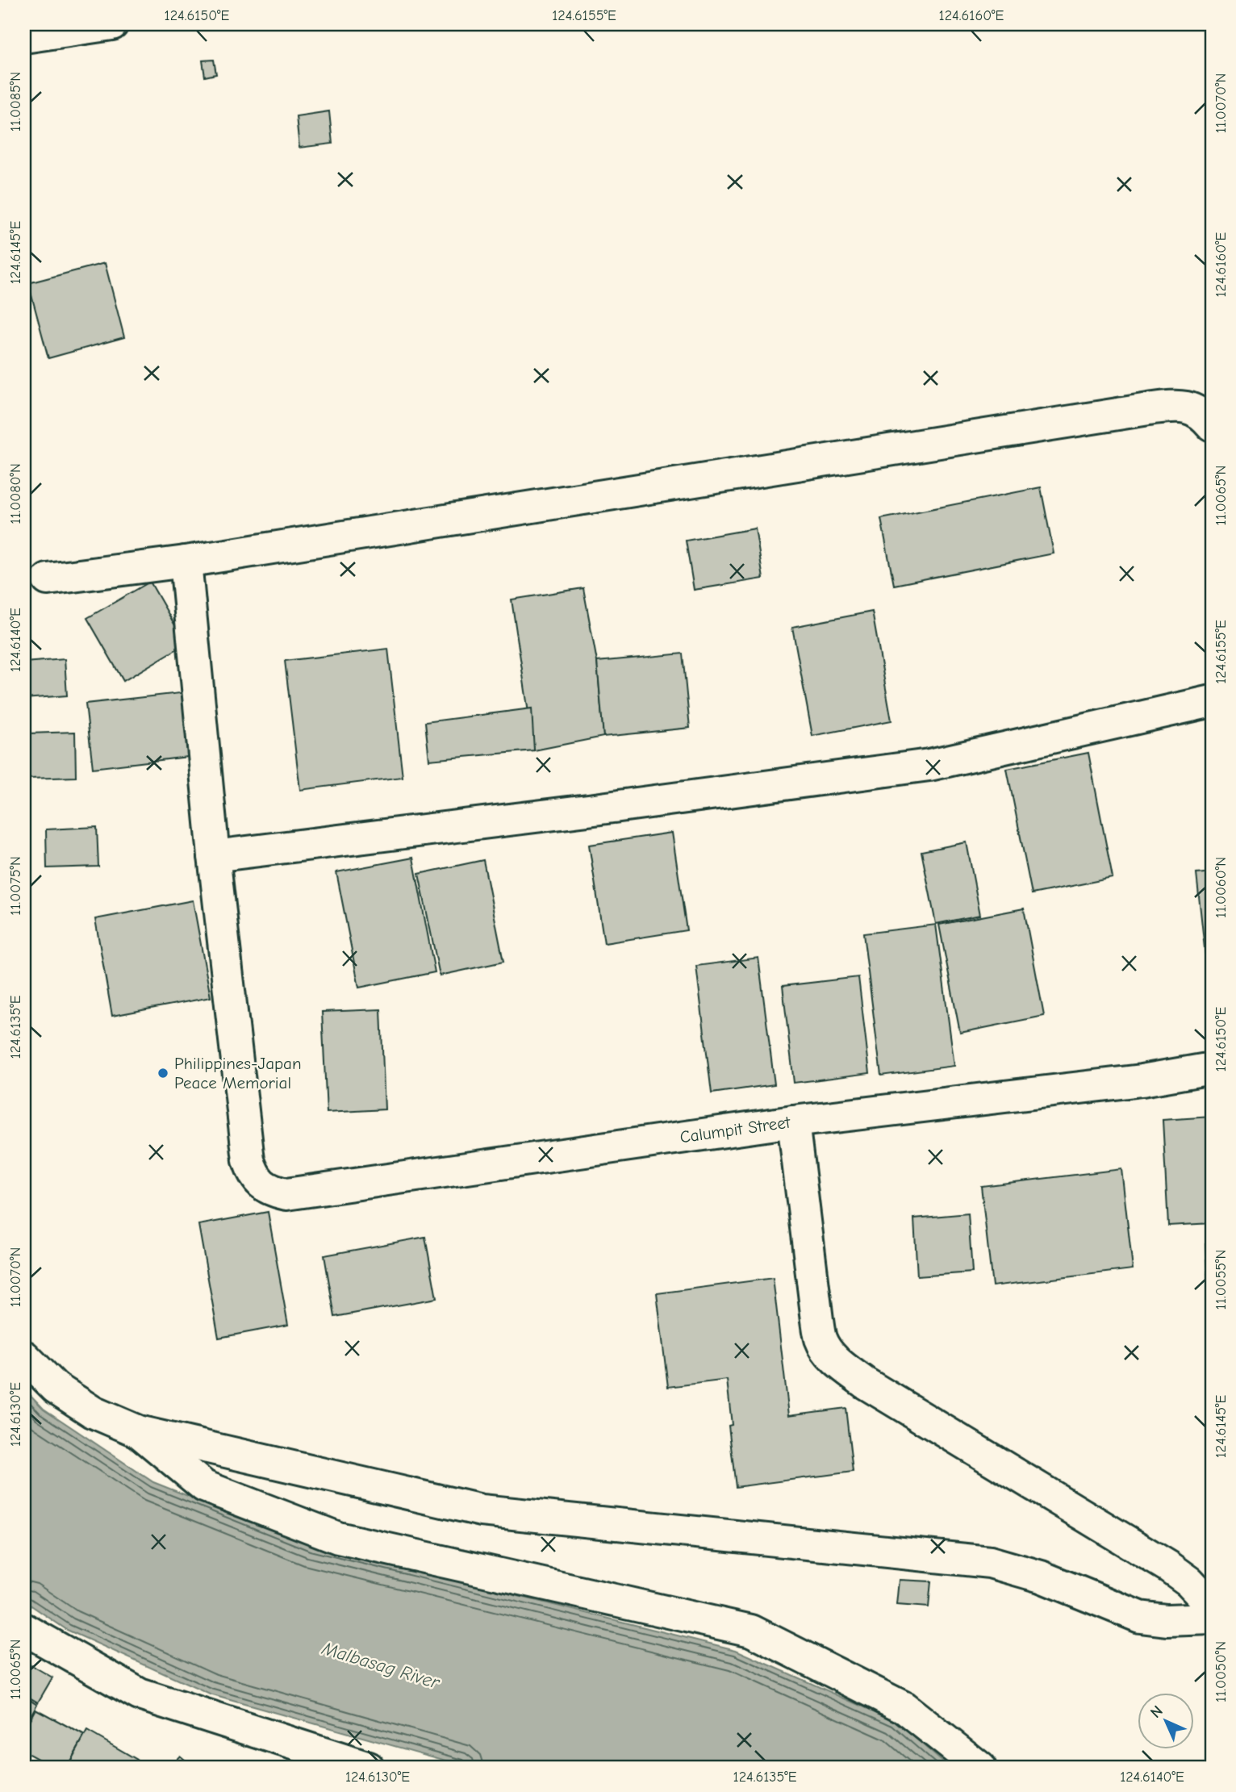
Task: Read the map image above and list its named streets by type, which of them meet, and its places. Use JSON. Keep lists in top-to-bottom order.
{
  "streets": {
    "street": ["Calumpit Street"]
  },
  "water": ["Malbasag River"],
  "places": ["Philippines-Japan Peace Memorial"],
  "north": "top left",
  "coordinates": [
    "124.6150°E",
    "124.6155°E",
    "124.6160°E",
    "11.0085°N",
    "11.0070°N",
    "124.6145°E",
    "11.0080°N",
    "11.0065°N",
    "124.6140°E",
    "11.0075°N",
    "11.0060°N",
    "124.6135°E",
    "11.0055°N",
    "124.6130°E",
    "11.0050°N"
  ]
}
